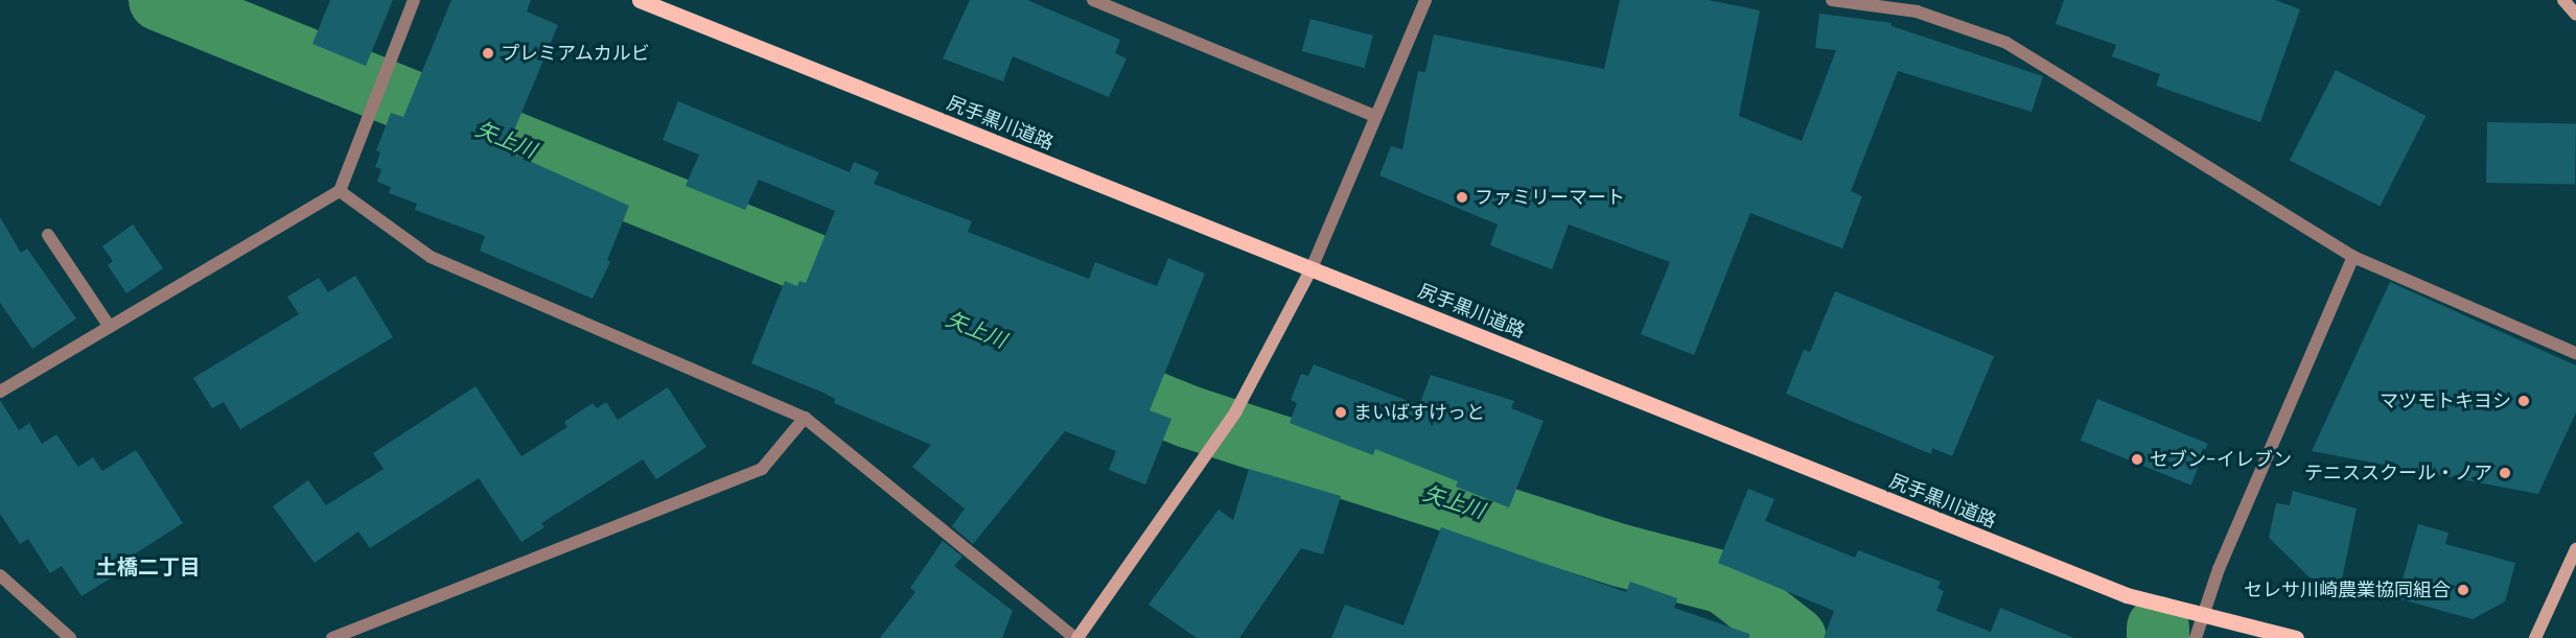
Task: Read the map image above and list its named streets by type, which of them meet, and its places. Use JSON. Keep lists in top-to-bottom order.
{
  "streets": {
    "main road": ["尻手黒川道路"]
  },
  "districts": ["土橋二丁目"],
  "water": ["矢上川"],
  "places": [
    "プレミアムカルビ",
    "ファミリーマート",
    "マツモトキヨシ",
    "まいばすけっと",
    "セブン-イレブン",
    "テニススクール・ノア",
    "セレサ川崎農業協同組合"
  ]
}
